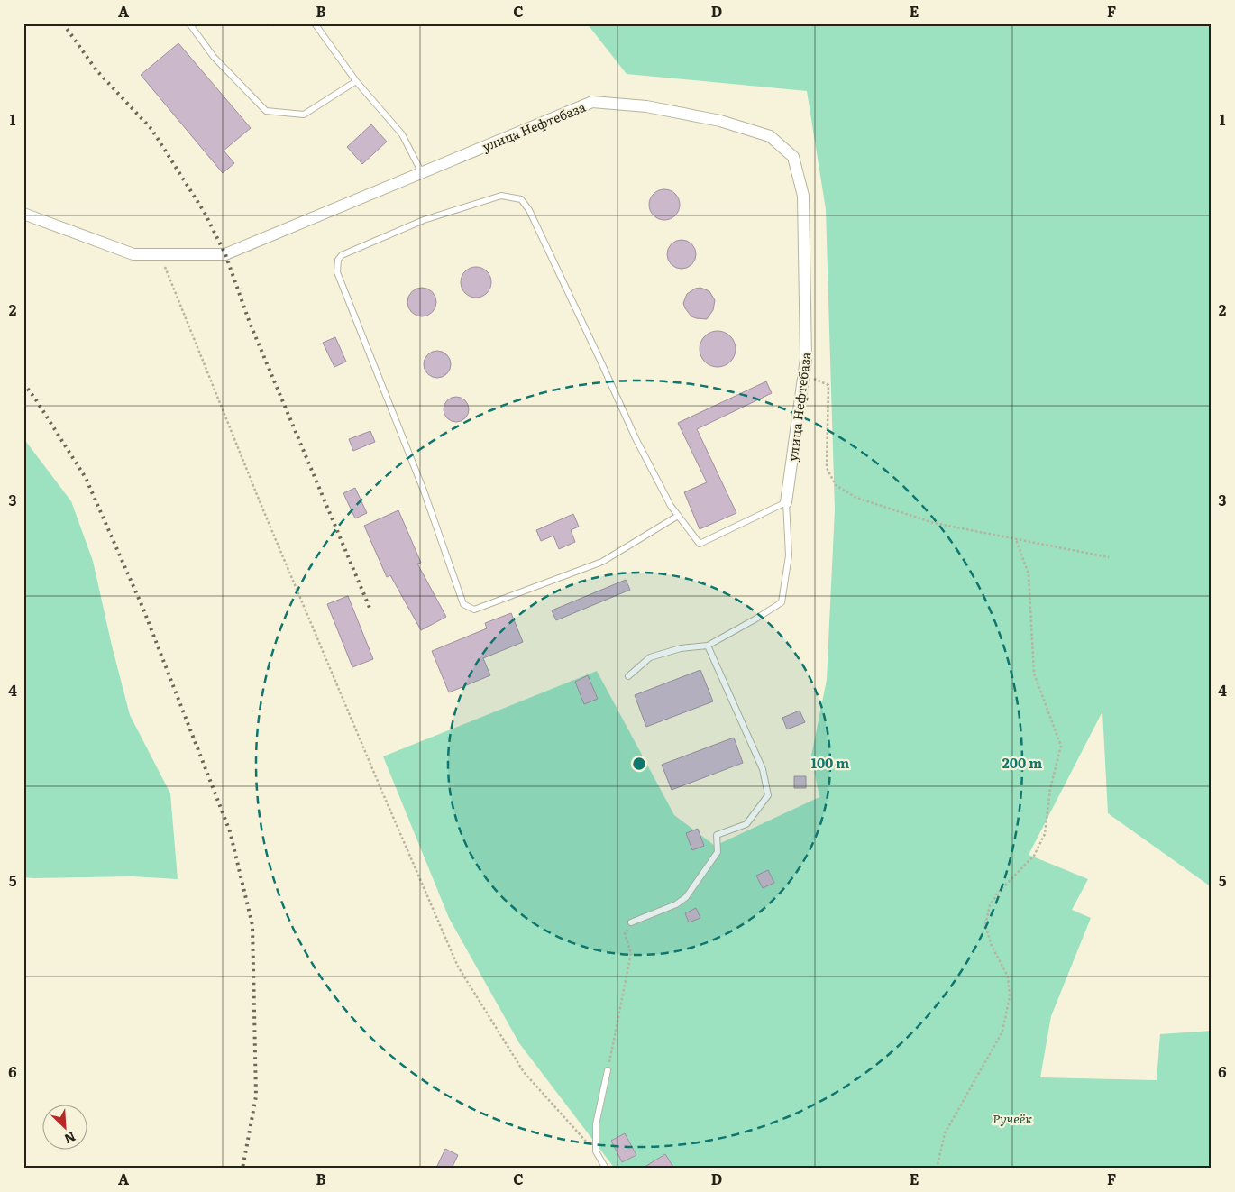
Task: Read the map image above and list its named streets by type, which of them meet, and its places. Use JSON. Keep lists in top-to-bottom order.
{
  "streets": {
    "street": ["улица Нефтебаза"]
  },
  "parks": ["Ручеёк"],
  "north": "bottom right",
  "grid": {
    "columns": [
      "A",
      "B",
      "C",
      "D",
      "E",
      "F"
    ],
    "rows": [
      "1",
      "2",
      "3",
      "4",
      "5",
      "6"
    ]
  },
  "rings": ["100 m", "200 m"]
}
